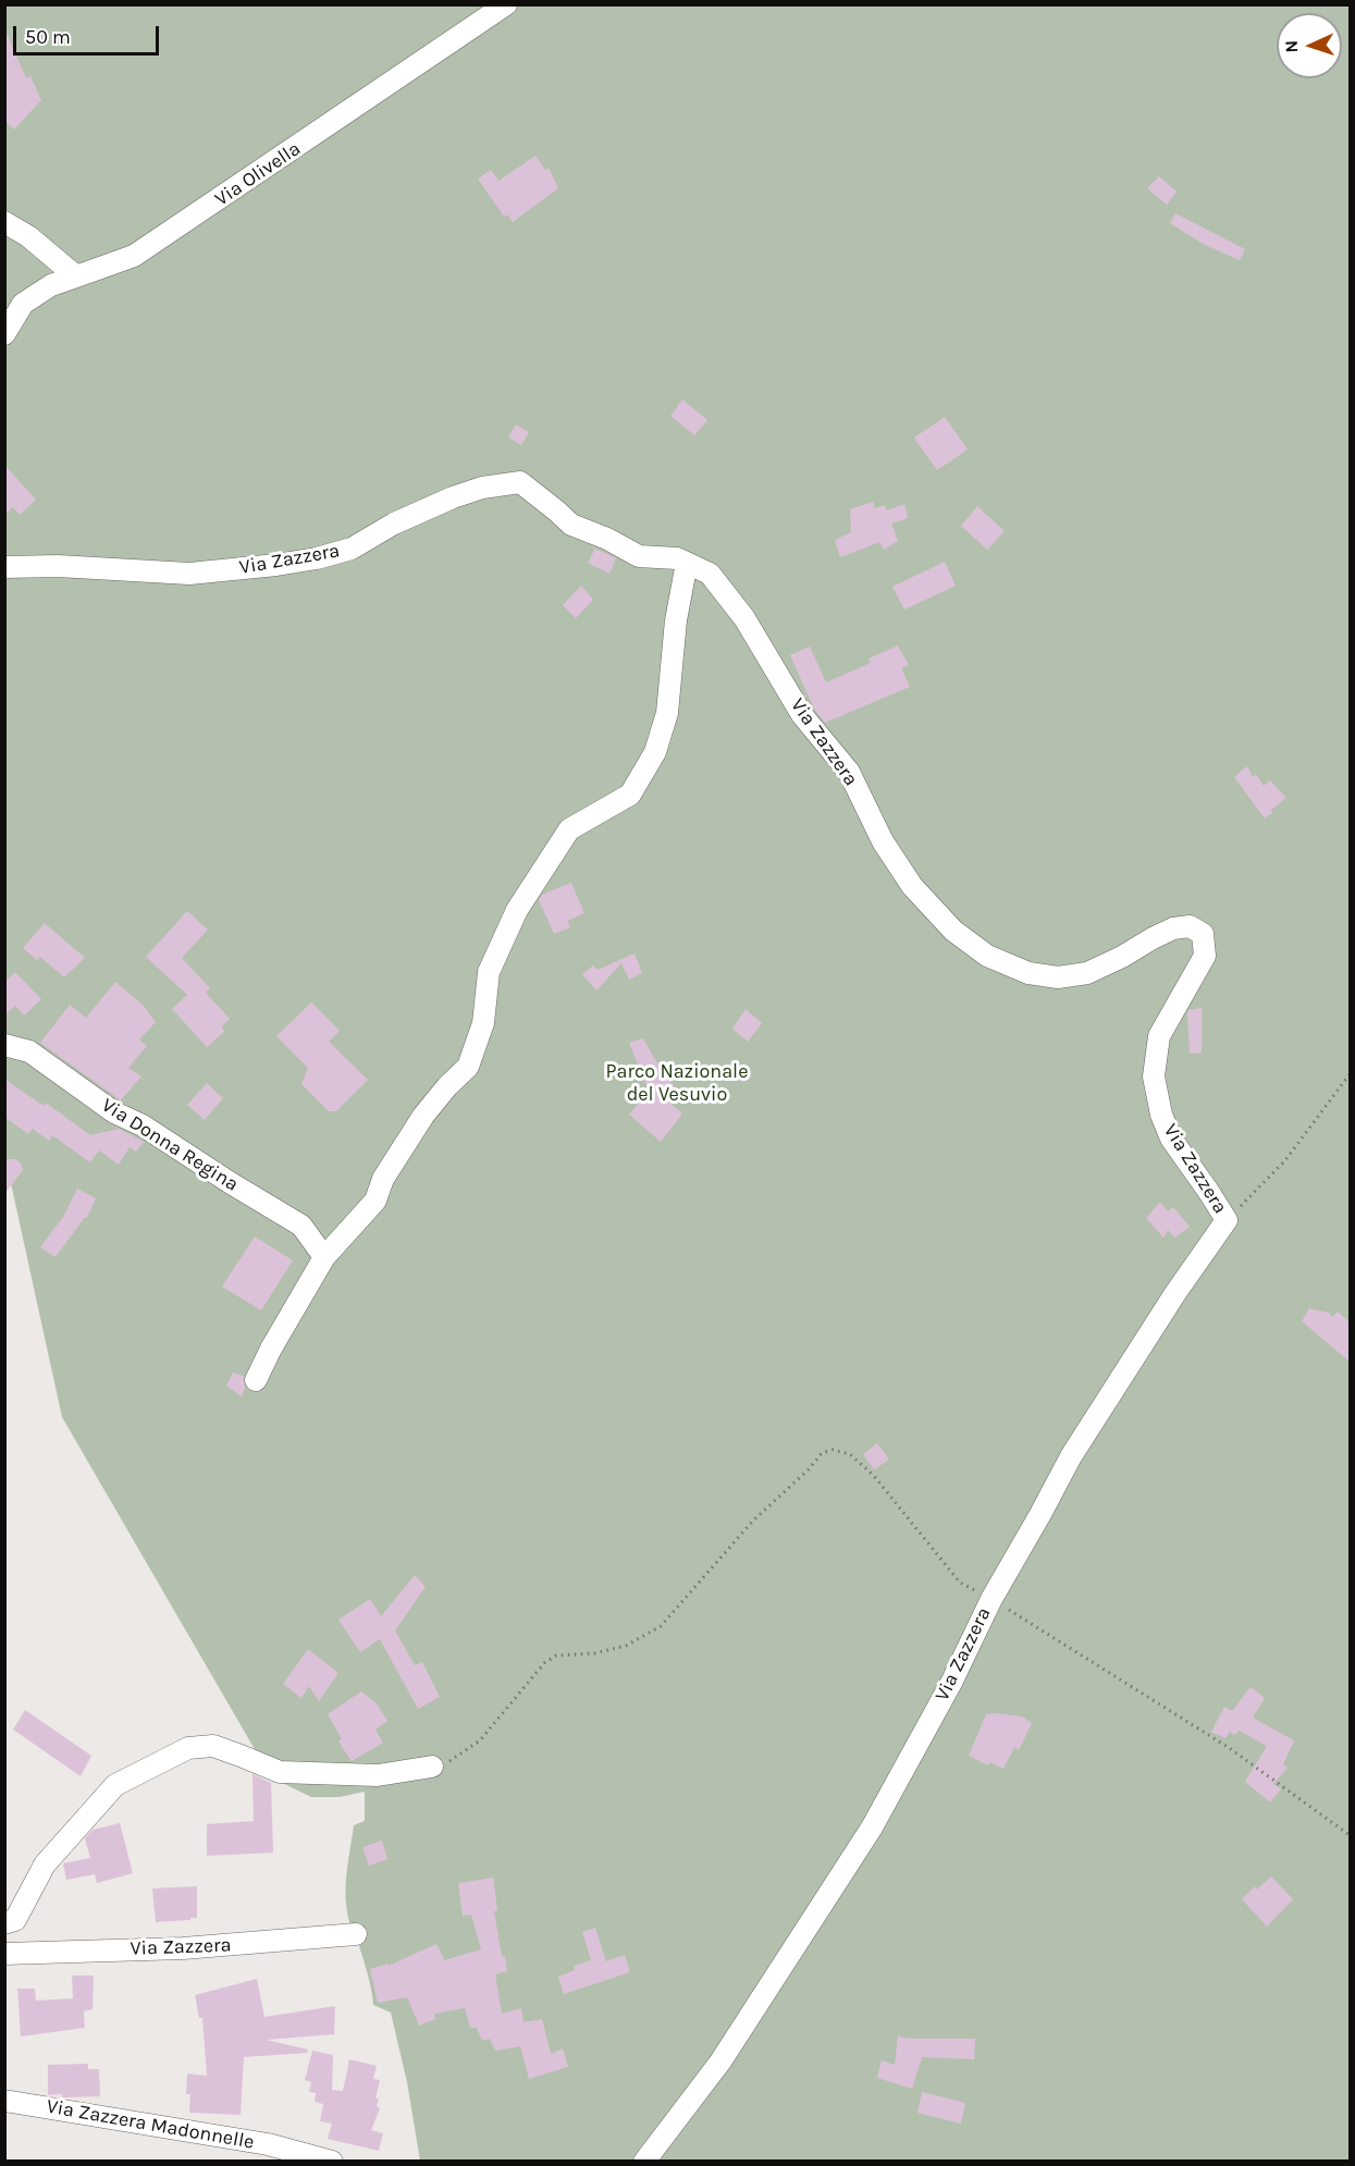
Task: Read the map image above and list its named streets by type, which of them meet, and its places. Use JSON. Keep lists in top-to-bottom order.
{
  "streets": {
    "street": [
      "Via Olivella",
      "Via Zazzera",
      "Via Donna Regina",
      "Via Zazzera Madonnelle"
    ]
  },
  "parks": ["Parco Nazionale del Vesuvio"],
  "scale_bar": "50 m",
  "north": "left"
}
